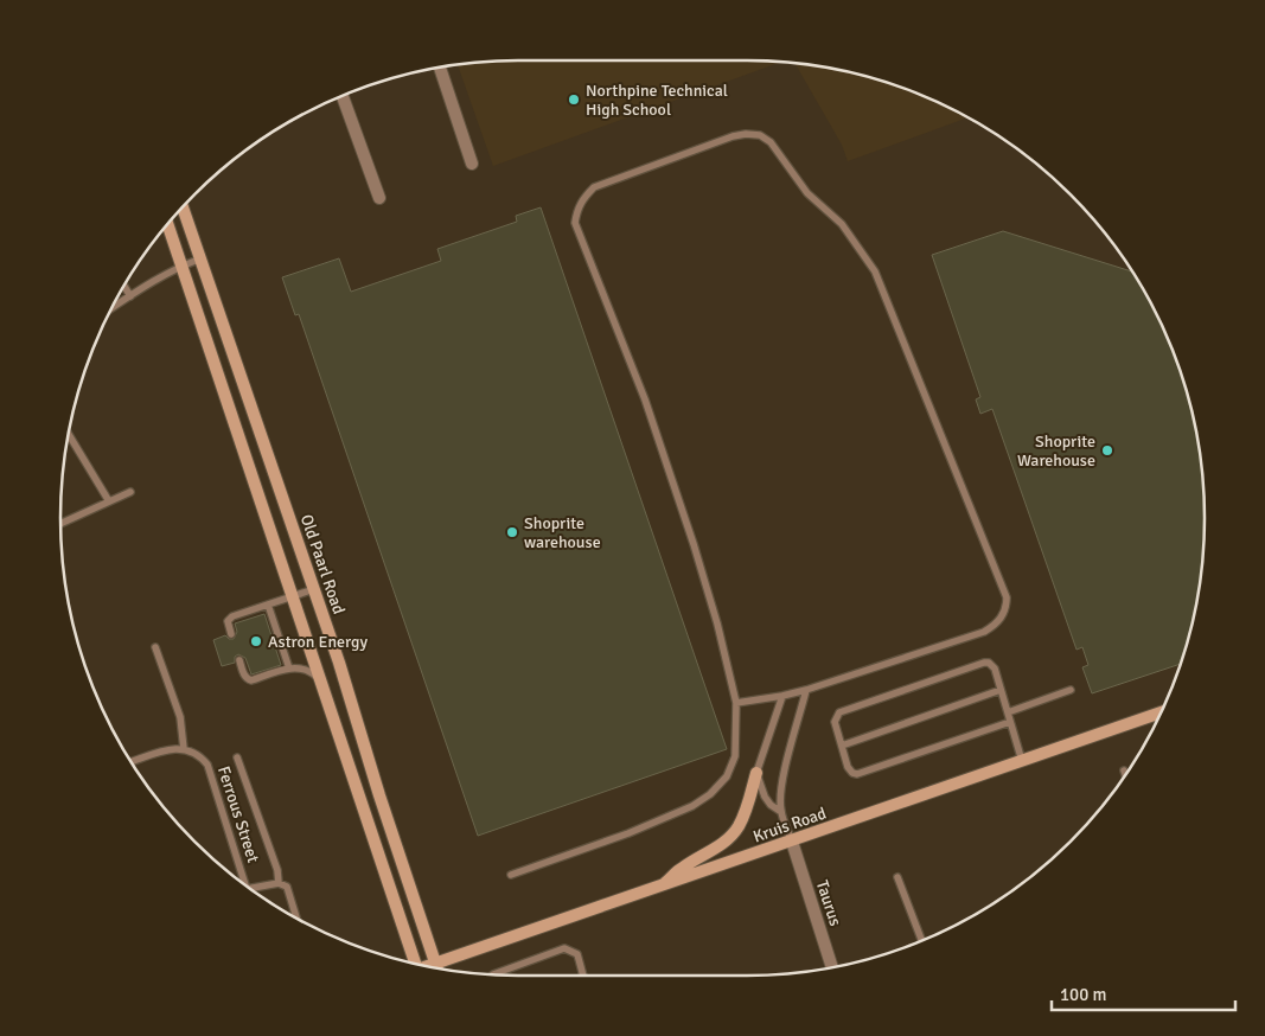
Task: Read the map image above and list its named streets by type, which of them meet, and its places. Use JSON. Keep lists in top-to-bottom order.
{
  "streets": {
    "main road": ["Old Paarl Road", "Kruis Road"],
    "street": ["Taurus"],
    "lane": ["Ferrous Street"]
  },
  "crossings": [
    ["Old Paarl Road", "Kruis Road"],
    ["Kruis Road", "Taurus"]
  ],
  "places": [
    "Northpine Technical High School",
    "Shoprite Warehouse",
    "Shoprite warehouse",
    "Astron Energy"
  ],
  "scale_bar": "100 m"
}
